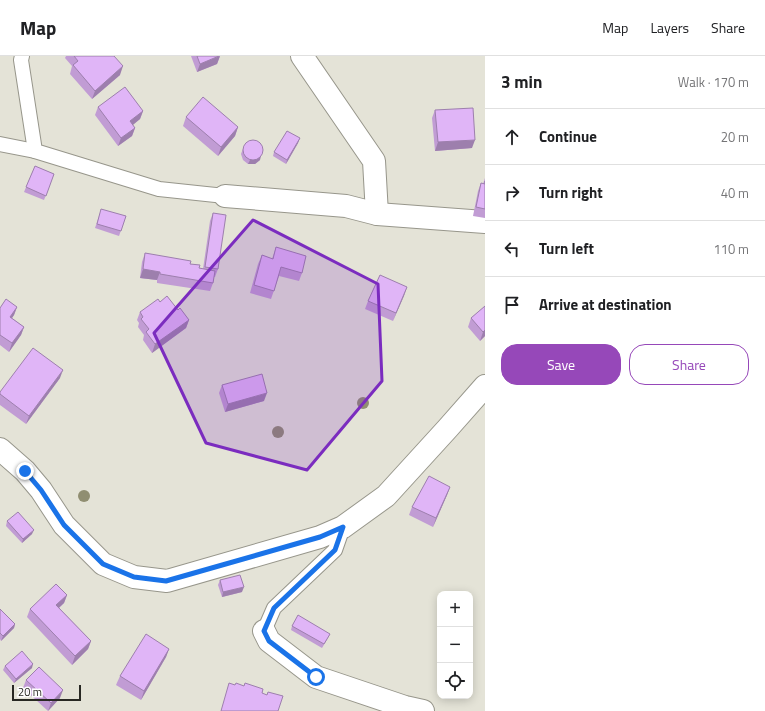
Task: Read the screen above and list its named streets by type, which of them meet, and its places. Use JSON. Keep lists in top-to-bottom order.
{
  "scale_bar": "20 m",
  "page": {
    "header": "Map",
    "nav": ["Map", "Layers", "Share"],
    "heading": ["3 min", "Walk · 170 m"],
    "list": [
      ["Continue", "20 m"],
      ["Turn right", "40 m"],
      ["Turn left", "110 m"],
      "Arrive at destination"
    ],
    "buttons": ["Save", "Share"],
    "map_buttons": ["+", "−"],
    "scale": "20 m"
  }
}
